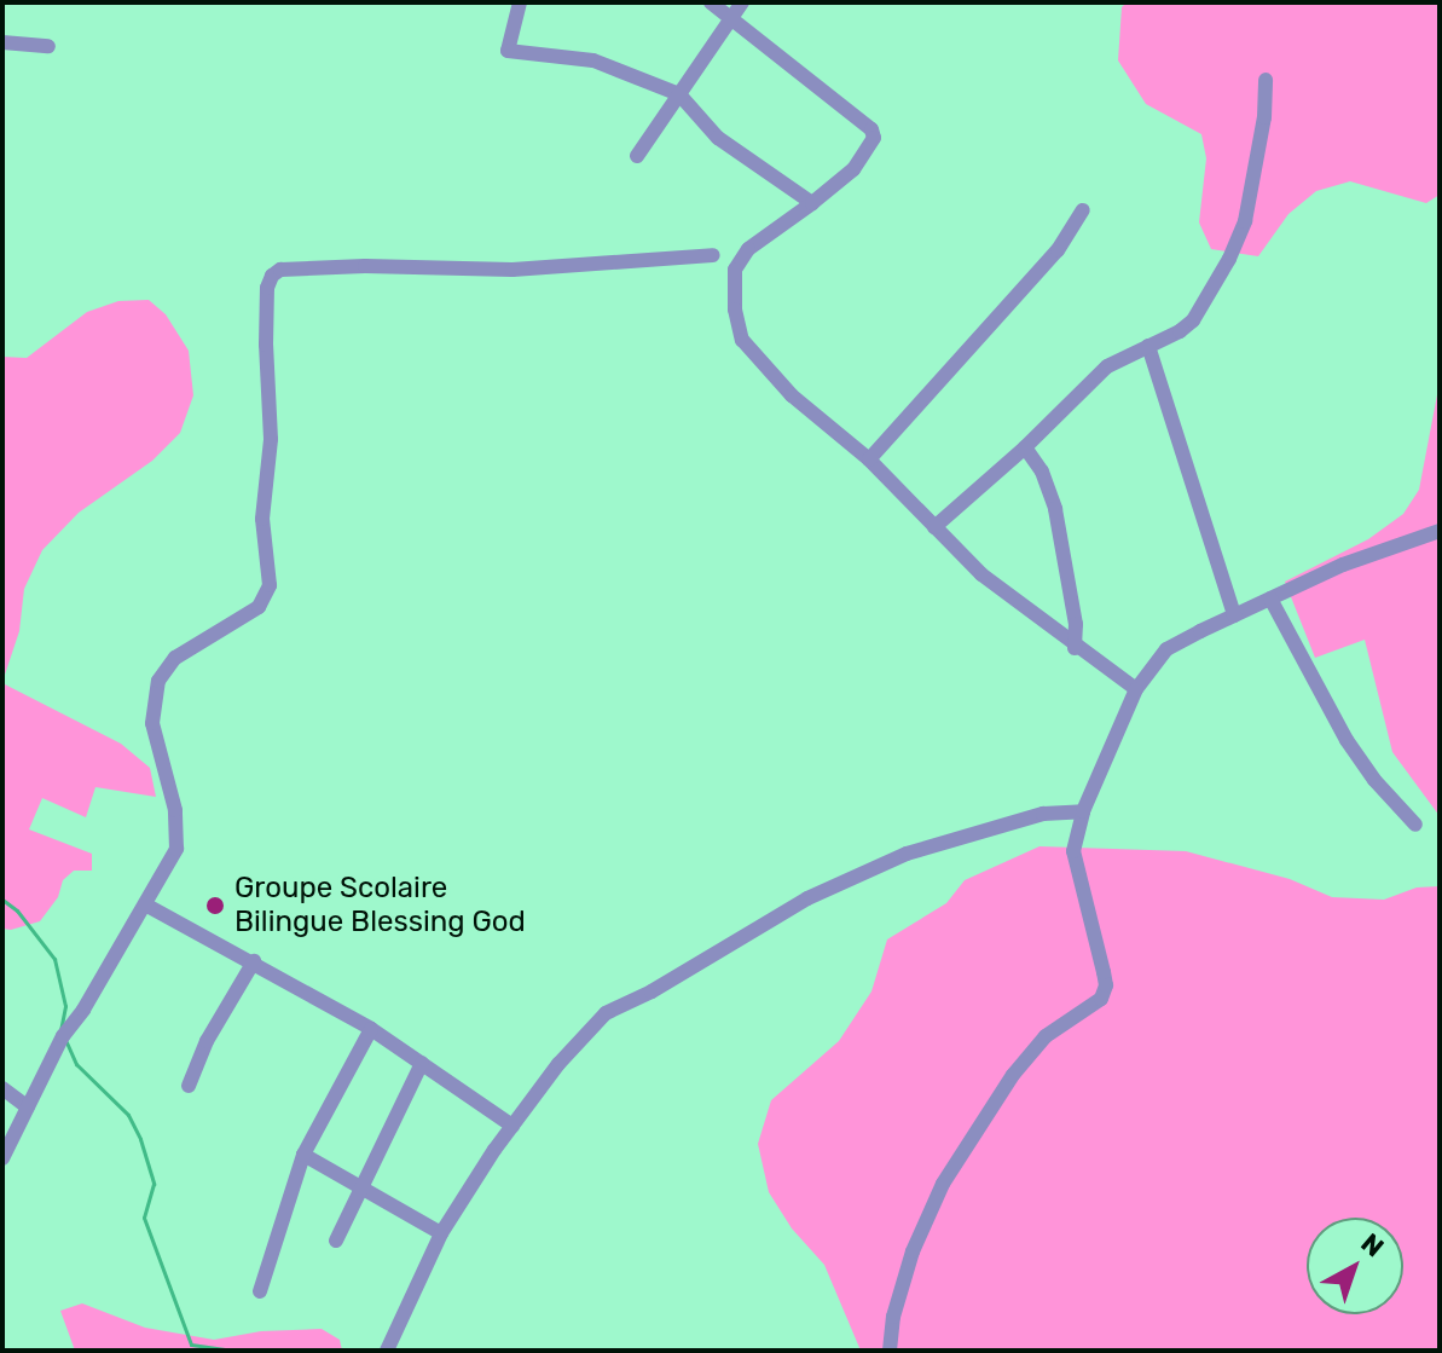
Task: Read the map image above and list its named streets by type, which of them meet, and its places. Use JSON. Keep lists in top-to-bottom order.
{
  "places": ["Groupe Scolaire Bilingue Blessing God"],
  "north": "top right"
}
